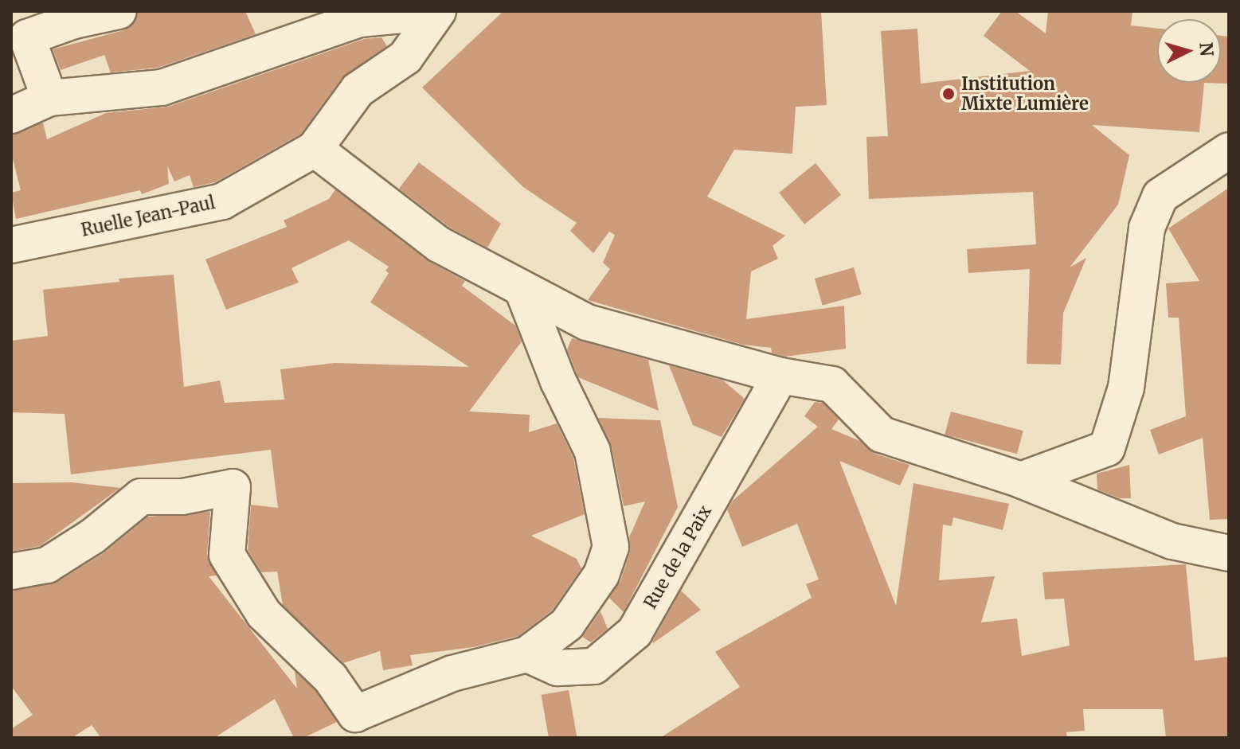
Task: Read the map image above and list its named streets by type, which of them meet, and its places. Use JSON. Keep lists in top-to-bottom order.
{
  "streets": {
    "street": ["Ruelle Jean-Paul", "Rue de la Paix"]
  },
  "places": ["Institution Mixte Lumière"],
  "north": "right"
}
